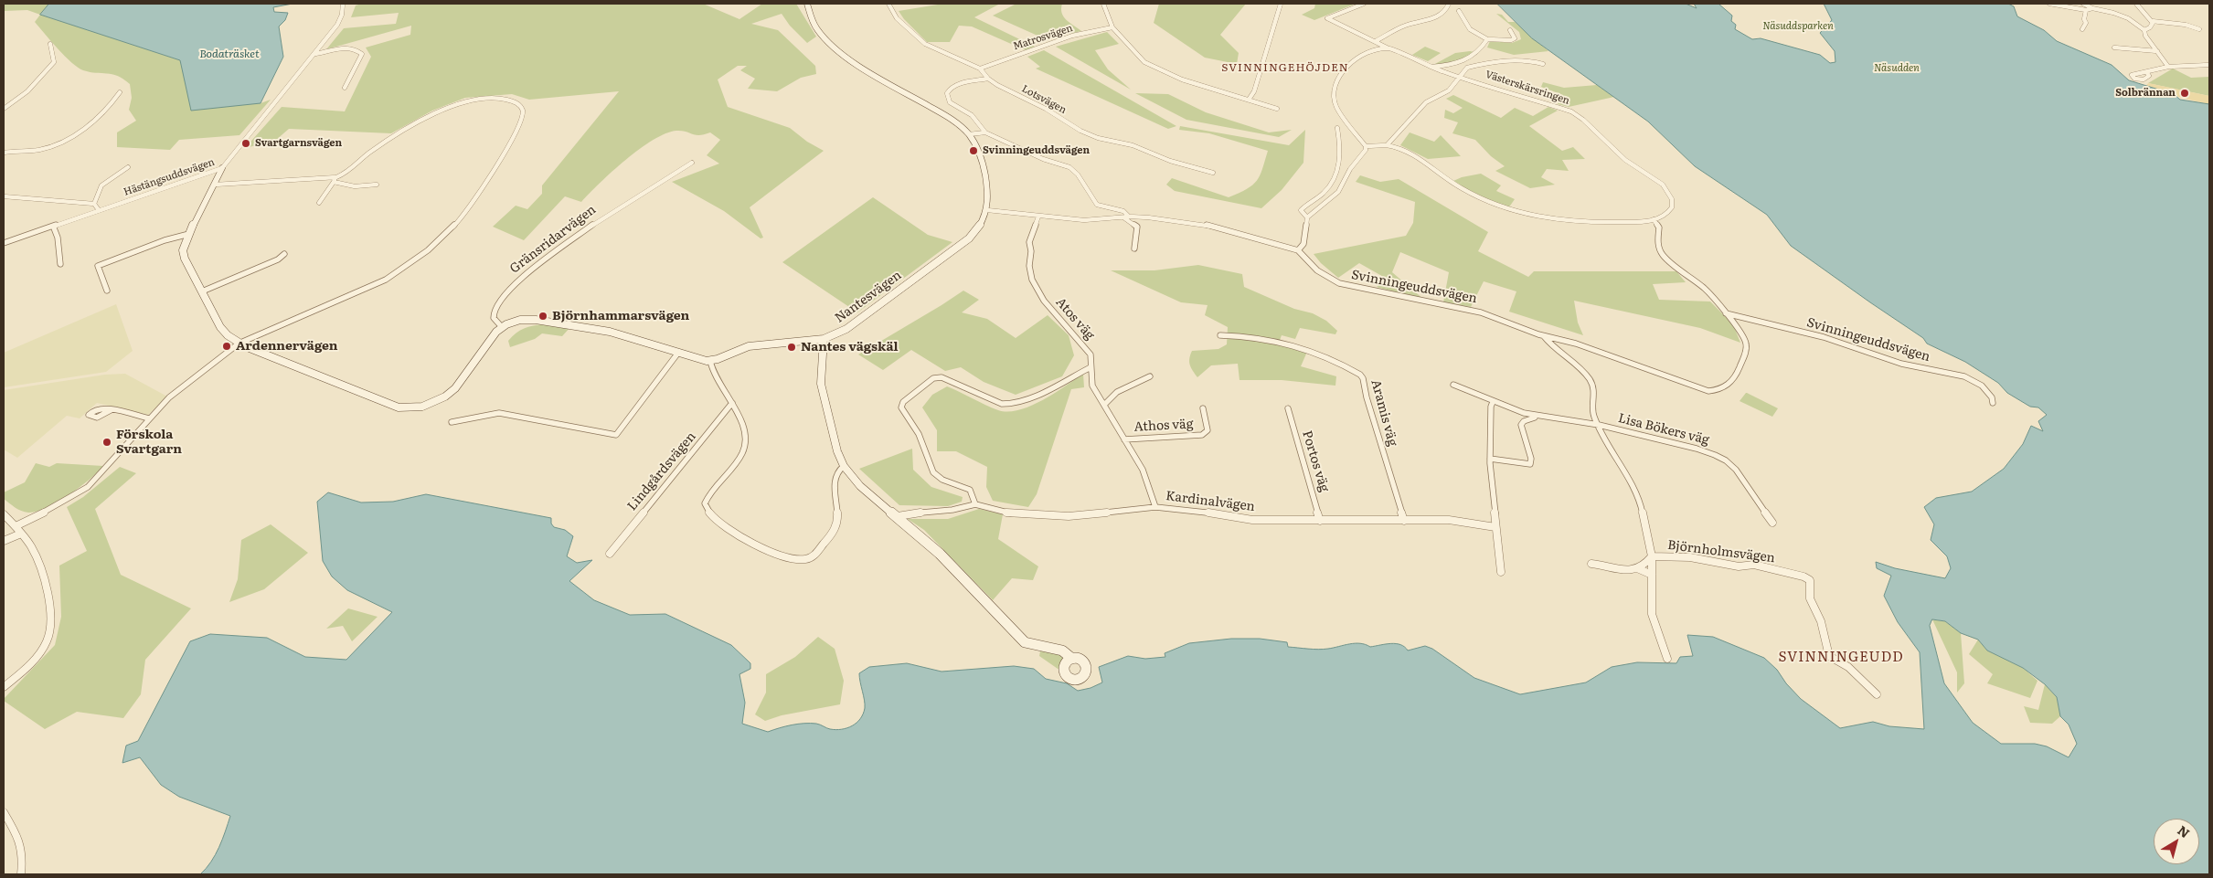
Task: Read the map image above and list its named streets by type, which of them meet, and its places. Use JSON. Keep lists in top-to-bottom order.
{
  "streets": {
    "street": [
      "Matrosvägen",
      "Västerskärsringen",
      "Lotsvägen",
      "Hästängsuddsvägen",
      "Gränsridarvägen",
      "Svinningeuddsvägen",
      "Nantesvägen",
      "Atos väg",
      "Aramis väg",
      "Athos väg",
      "Lisa Bökers väg",
      "Portos väg",
      "Lindgårdsvägen",
      "Kardinalvägen",
      "Björnholmsvägen"
    ]
  },
  "crossings": [
    ["Matrosvägen", "Lotsvägen"],
    ["Västerskärsringen", "Svinningeuddsvägen"],
    ["Svinningeuddsvägen", "Björnholmsvägen"],
    ["Atos väg", "Athos väg"],
    ["Atos väg", "Kardinalvägen"],
    ["Aramis väg", "Kardinalvägen"],
    ["Lisa Bökers väg", "Björnholmsvägen"],
    ["Portos väg", "Kardinalvägen"]
  ],
  "districts": ["SVINNINGEHÖJDEN", "SVINNINGEUDD"],
  "water": ["Bodaträsket"],
  "parks": ["Näsuddsparken", "Näsudden"],
  "places": [
    "Solbrännan",
    "Svartgarnsvägen",
    "Svinningeuddsvägen",
    "Björnhammarsvägen",
    "Ardennervägen",
    "Nantes vägskäl",
    "Förskola Svartgarn"
  ],
  "north": "top right"
}
